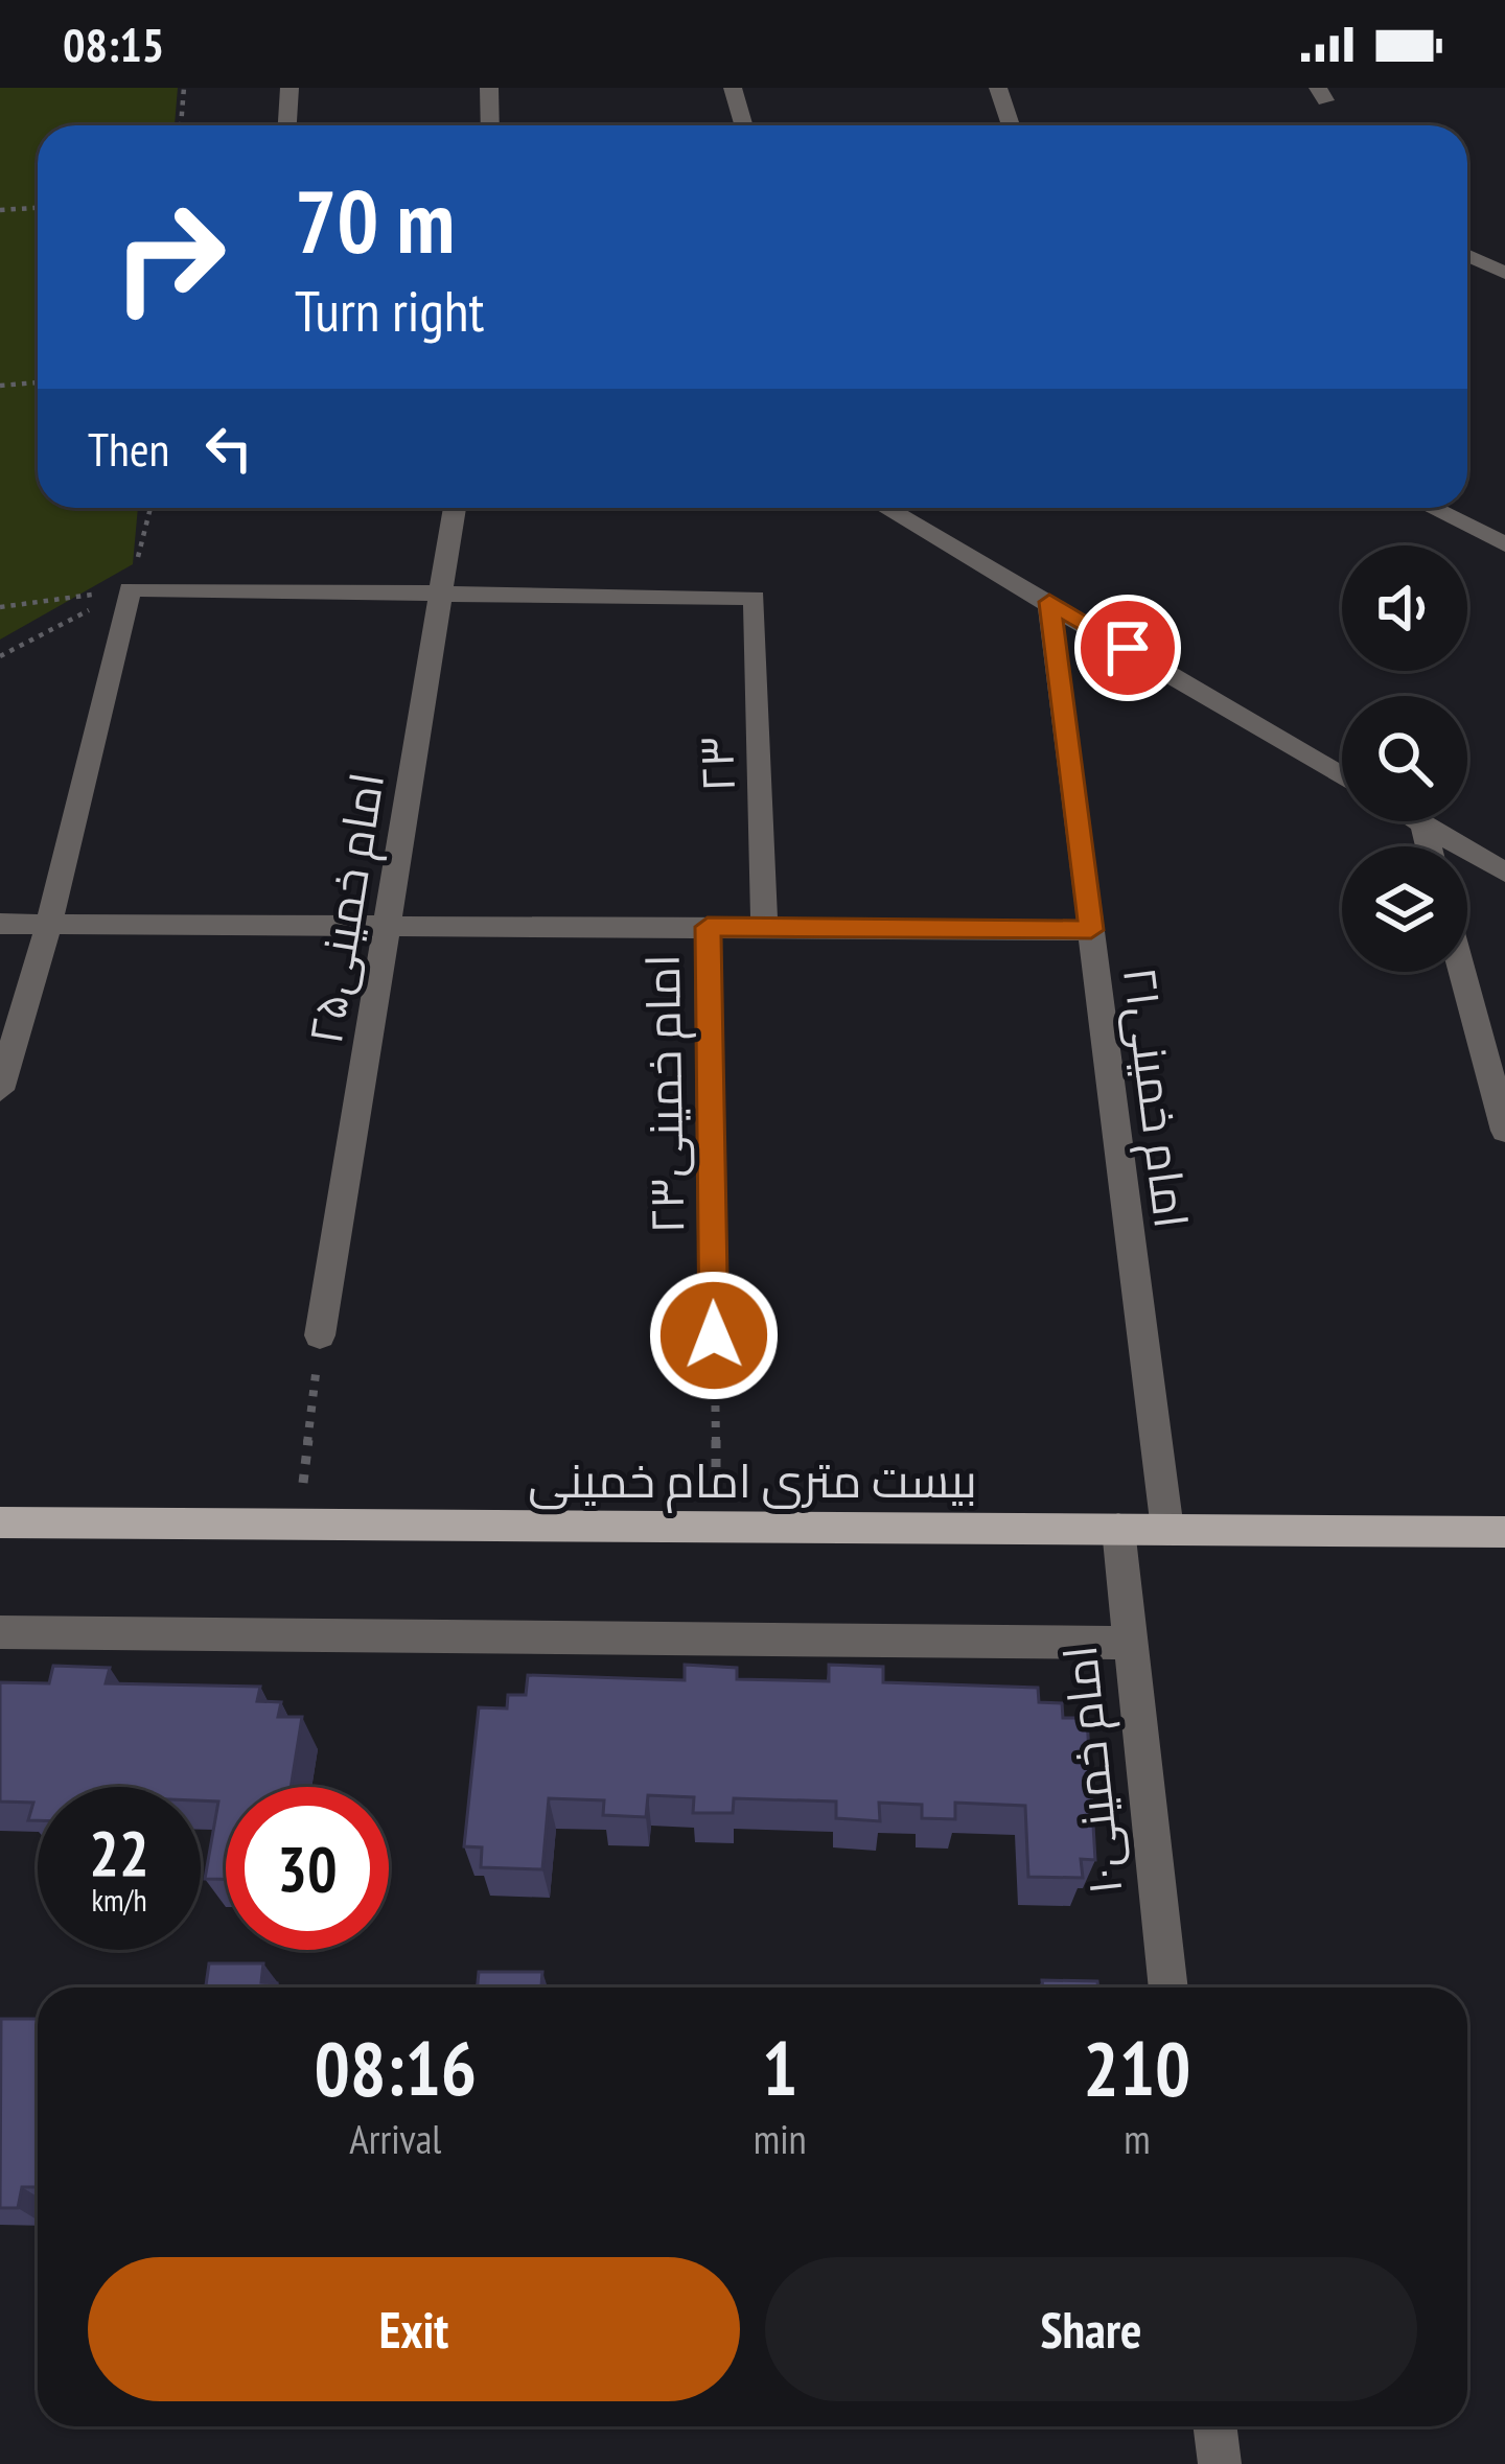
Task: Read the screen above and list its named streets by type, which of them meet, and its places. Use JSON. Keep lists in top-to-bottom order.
{
  "streets": {
    "main road": ["بیست متری امام خمینی"],
    "street": [
      "۲۳",
      "امام خمینی۲۵",
      "امام خمینی۲۳",
      "امام خمینی۲۱",
      "امام خمینی۱۰"
    ]
  },
  "crossings": [
    ["۲۳", "امام خمینی۲۵"],
    ["امام خمینی۲۱", "بیست متری امام خمینی"],
    ["بیست متری امام خمینی", "امام خمینی۱۰"]
  ],
  "page": {
    "status": "08:15",
    "turn": ["70 m", "Turn right"],
    "then": "Then",
    "speed": "22 km/h",
    "limit": "30",
    "eta": [
      "08:16",
      "Arrival",
      "1",
      "min",
      "210",
      "m"
    ],
    "buttons": ["Exit", "Share"]
  }
}
